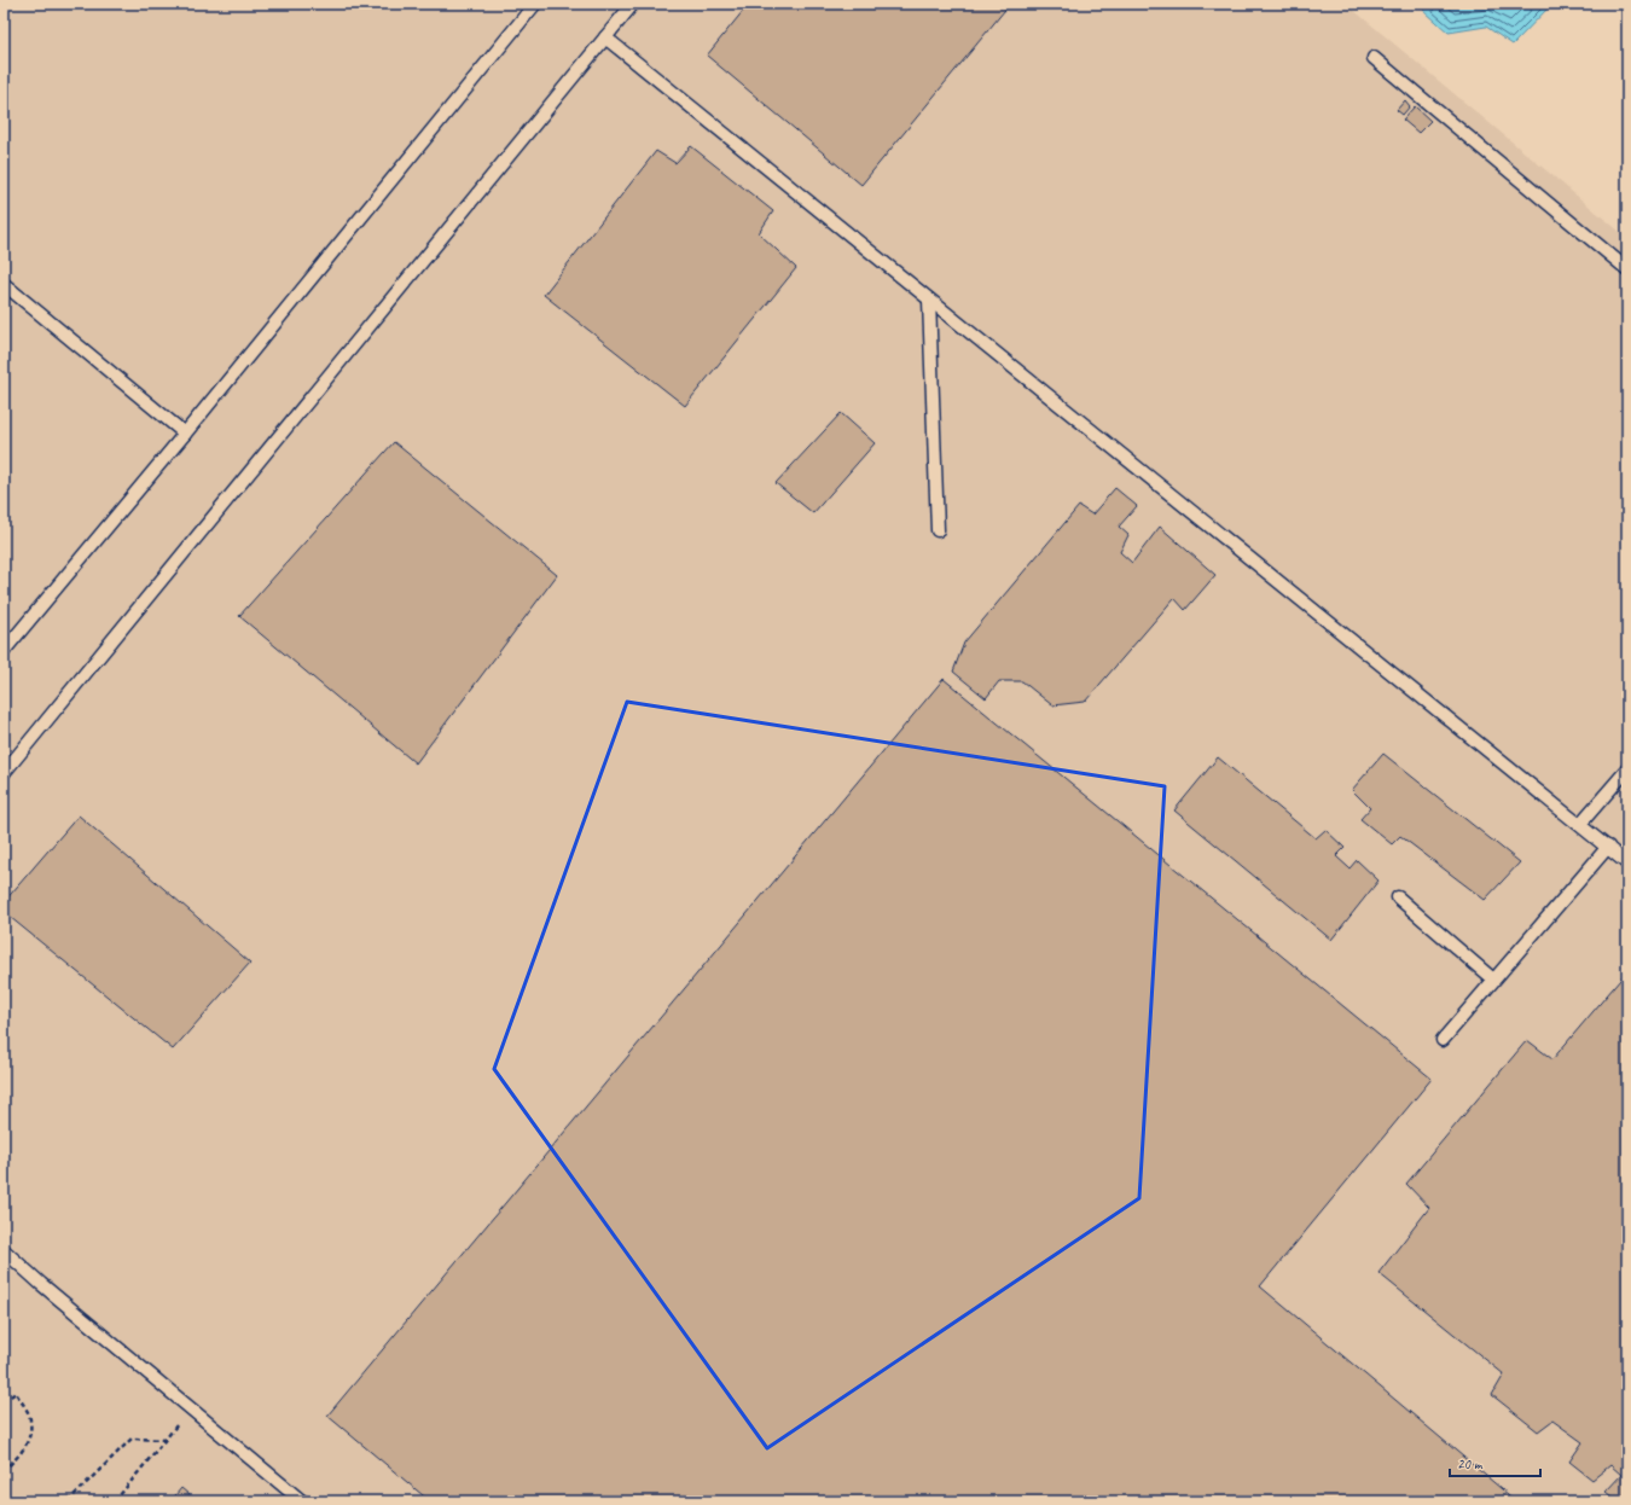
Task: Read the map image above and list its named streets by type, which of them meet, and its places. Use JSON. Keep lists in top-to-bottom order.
{
  "scale_bar": "20 m"
}
